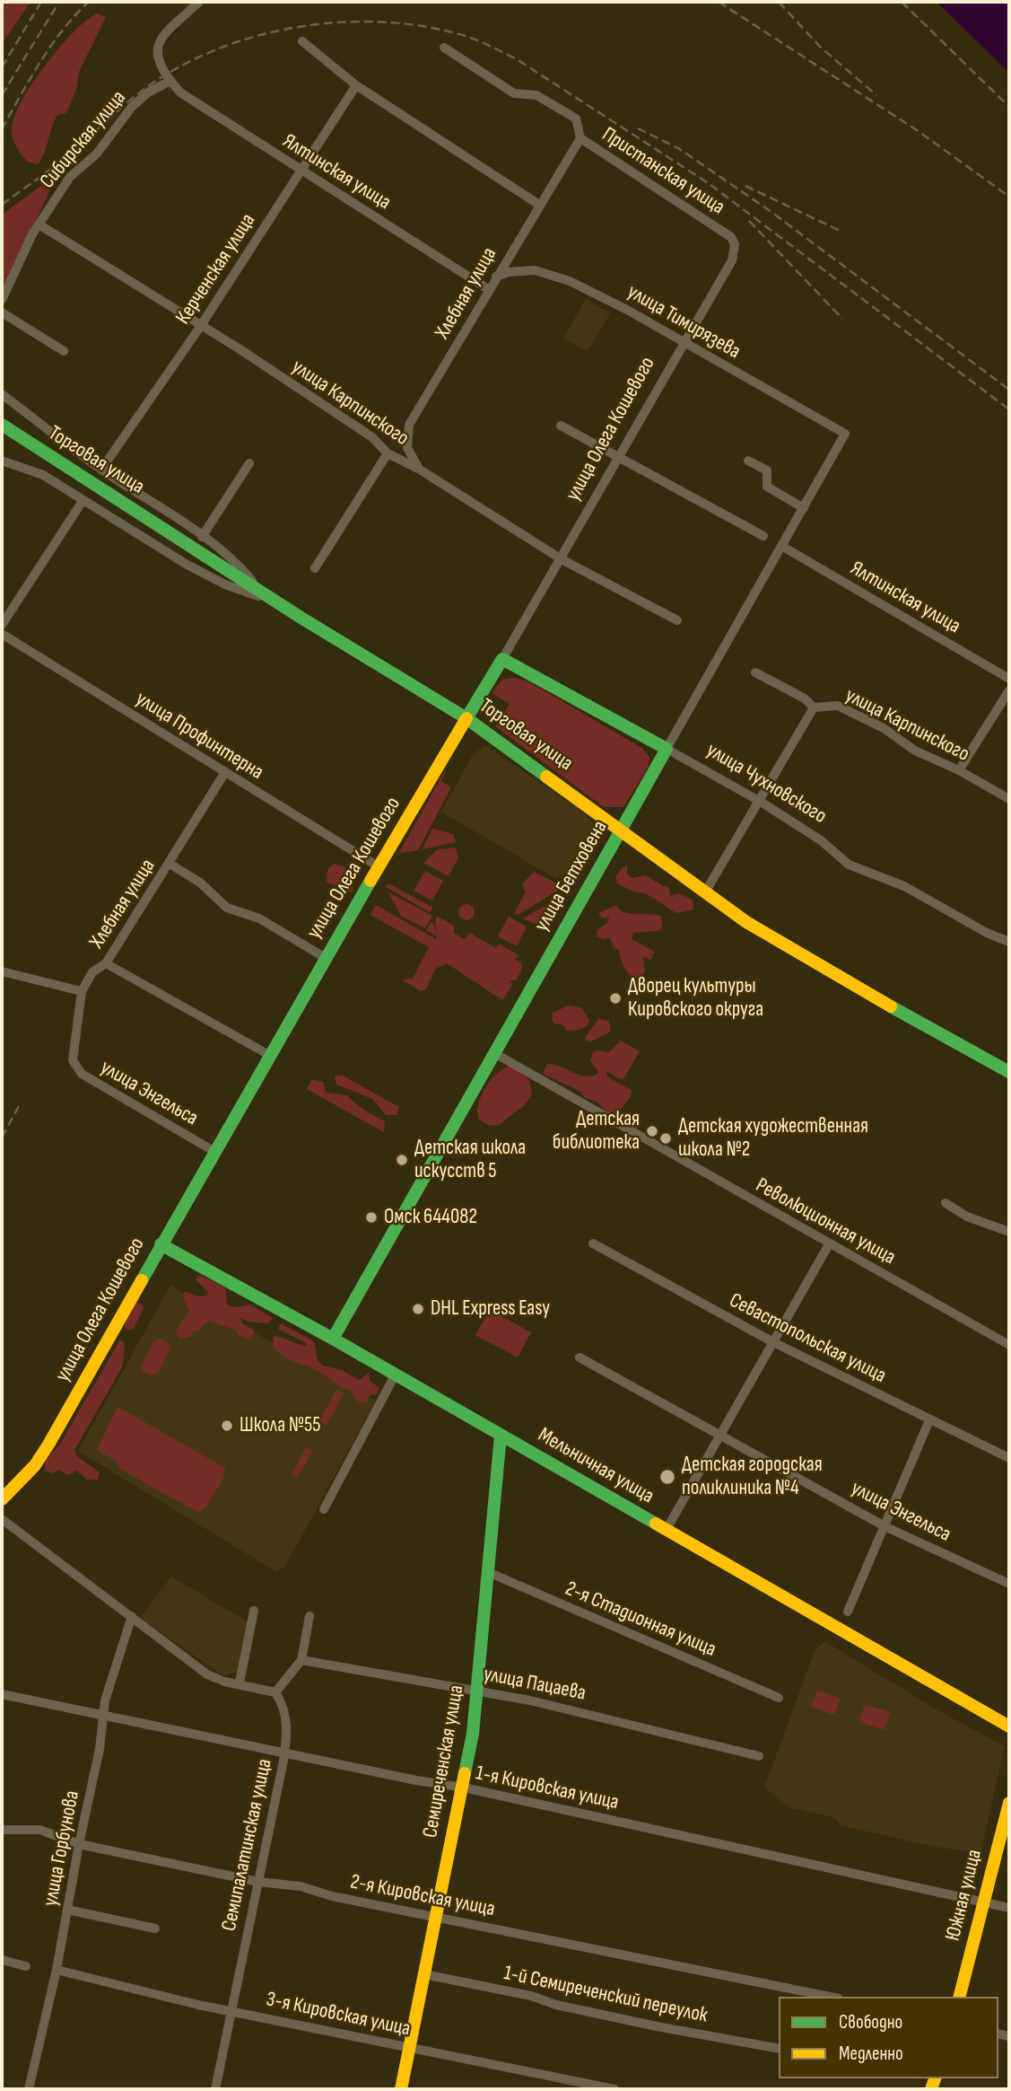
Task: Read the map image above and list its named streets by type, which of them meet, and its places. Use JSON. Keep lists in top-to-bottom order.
{
  "streets": {
    "main road": [
      "улица Олега Кошевого",
      "Торговая улица",
      "улица Чухновского",
      "улица Бетховена",
      "Мельничная улица",
      "Семиреченская улица",
      "Южная улица"
    ],
    "street": [
      "Сибирская улица",
      "Пристанская улица",
      "Ялтинская улица",
      "Керченская улица",
      "Хлебная улица",
      "улица Тимирязева",
      "улица Карпинского",
      "улица Профинтерна",
      "улица Энгельса",
      "Революционная улица",
      "Севастопольская улица",
      "2-я Стадионная улица",
      "улица Пацаева",
      "1-я Кировская улица",
      "Семипалатинская улица",
      "улица Горбунова",
      "2-я Кировская улица",
      "1-й Семиреченский переулок",
      "3-я Кировская улица"
    ]
  },
  "crossings": [
    ["Сибирская улица", "Ялтинская улица"],
    ["Сибирская улица", "улица Карпинского"],
    ["Пристанская улица", "Хлебная улица"],
    ["Пристанская улица", "улица Олега Кошевого"],
    ["Ялтинская улица", "Керченская улица"],
    ["Ялтинская улица", "Хлебная улица"],
    ["Ялтинская улица", "улица Бетховена"],
    ["Керченская улица", "улица Карпинского"],
    ["Хлебная улица", "улица Тимирязева"],
    ["Хлебная улица", "улица Карпинского"],
    ["Хлебная улица", "улица Профинтерна"],
    ["Хлебная улица", "улица Энгельса"],
    ["улица Тимирязева", "улица Олега Кошевого"],
    ["улица Тимирязева", "улица Бетховена"],
    ["улица Карпинского", "улица Олега Кошевого"],
    ["улица Олега Кошевого", "Торговая улица"],
    ["улица Олега Кошевого", "улица Профинтерна"],
    ["улица Олега Кошевого", "улица Чухновского"],
    ["улица Олега Кошевого", "улица Энгельса"],
    ["улица Олега Кошевого", "Мельничная улица"],
    ["Торговая улица", "улица Бетховена"],
    ["улица Чухновского", "улица Бетховена"],
    ["улица Бетховена", "Революционная улица"],
    ["улица Бетховена", "Мельничная улица"],
    ["Мельничная улица", "Семиреченская улица"],
    ["2-я Стадионная улица", "Семиреченская улица"],
    ["улица Пацаева", "Семиреченская улица"],
    ["Семиреченская улица", "1-я Кировская улица"],
    ["Семиреченская улица", "2-я Кировская улица"],
    ["Семиреченская улица", "1-й Семиреченский переулок"],
    ["Семиреченская улица", "3-я Кировская улица"],
    ["1-я Кировская улица", "Семипалатинская улица"],
    ["1-я Кировская улица", "улица Горбунова"],
    ["1-я Кировская улица", "Южная улица"],
    ["Семипалатинская улица", "2-я Кировская улица"],
    ["Семипалатинская улица", "3-я Кировская улица"],
    ["улица Горбунова", "2-я Кировская улица"],
    ["улица Горбунова", "3-я Кировская улица"]
  ],
  "places": [
    "Дворец культуры Кировского округа",
    "Детская библиотека",
    "Детская художественная школа №2",
    "Детская школа искусств 5",
    "Омск 644082",
    "DHL Express Easy",
    "Школа №55",
    "Детская городская поликлиника №4"
  ],
  "legend": ["Свободно", "Медленно"]
}
